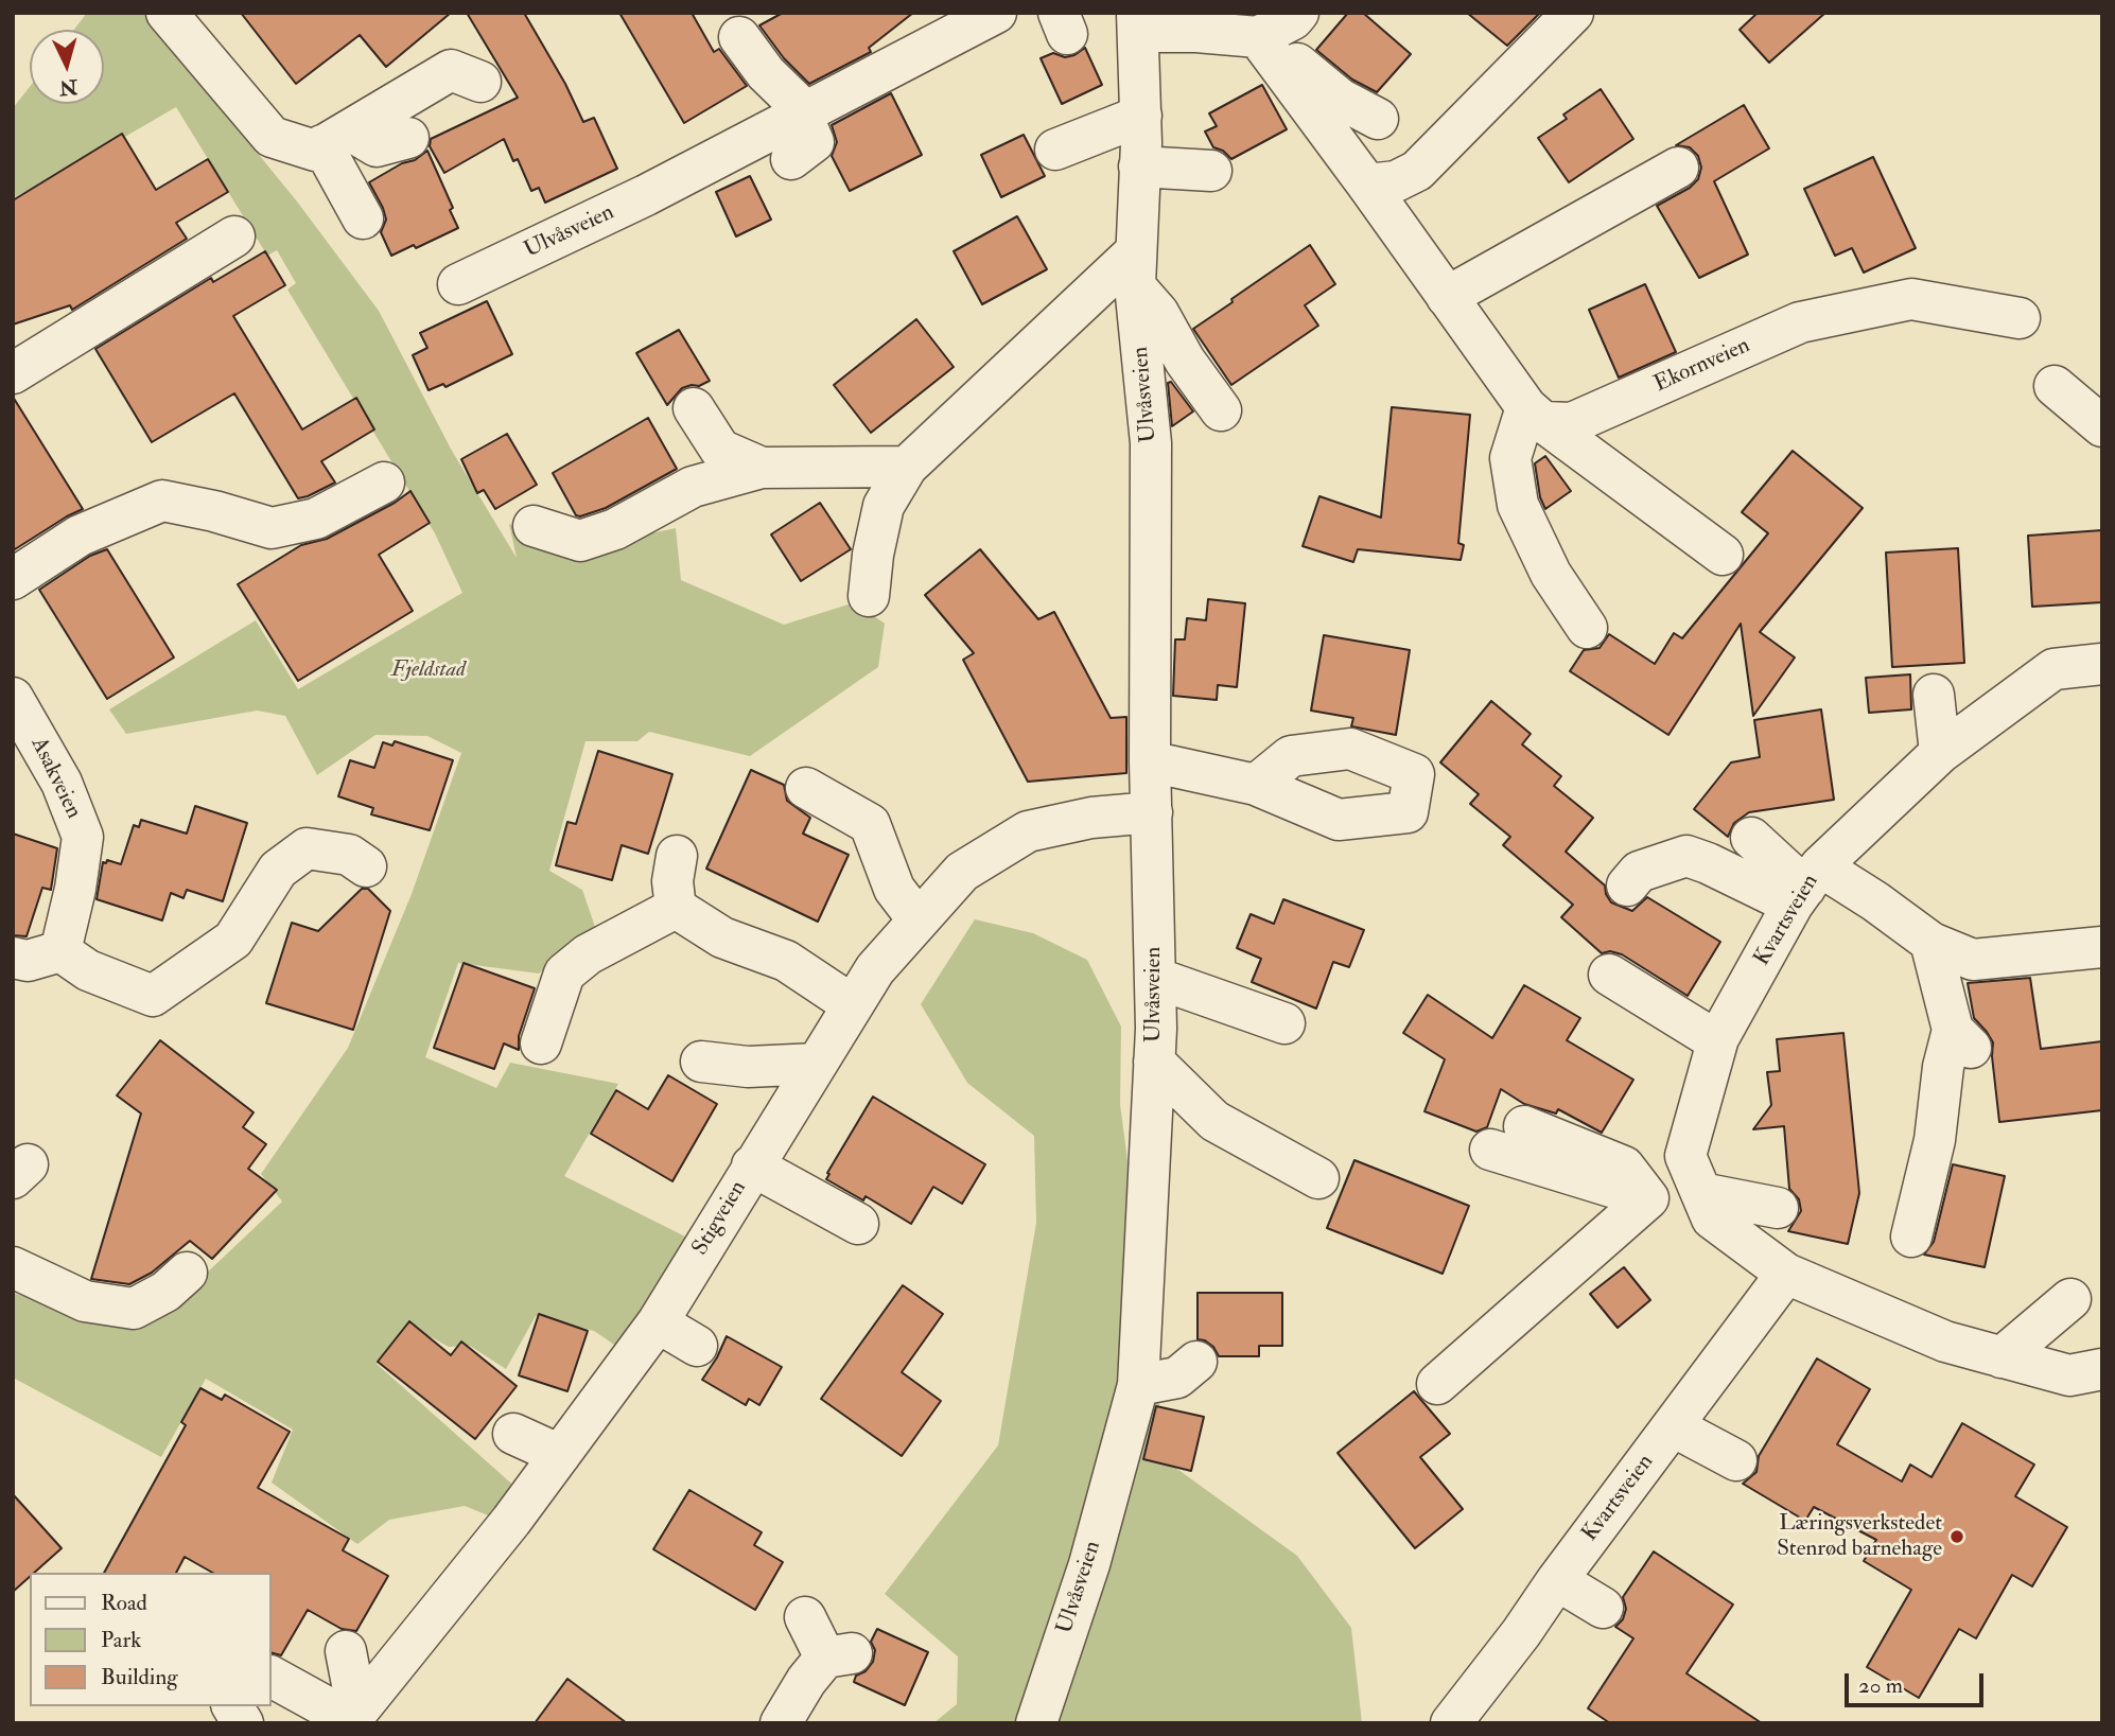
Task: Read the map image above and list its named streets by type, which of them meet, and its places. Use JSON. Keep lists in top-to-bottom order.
{
  "streets": {
    "street": [
      "Ulvåsveien",
      "Ekornveien",
      "Asakveien",
      "Kvartsveien",
      "Stigveien"
    ]
  },
  "crossings": [
    ["Ulvåsveien", "Stigveien"]
  ],
  "parks": ["Fjeldstad"],
  "places": ["Læringsverkstedet Stenrød barnehage"],
  "legend": ["Road", "Park", "Building"],
  "scale_bar": "20 m",
  "north": "bottom"
}
